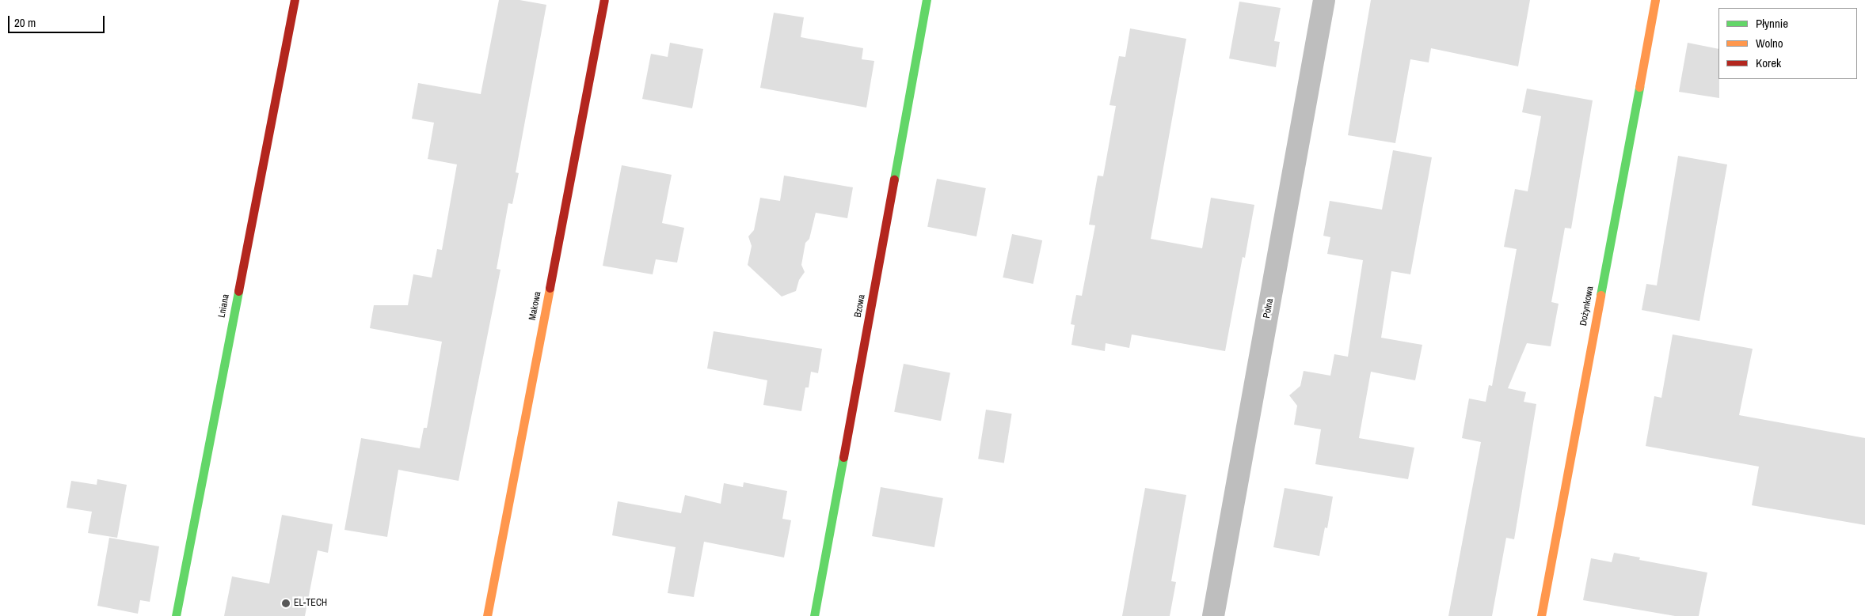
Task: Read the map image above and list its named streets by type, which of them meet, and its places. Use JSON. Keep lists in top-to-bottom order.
{
  "streets": {
    "street": [
      "Lniana",
      "Makowa",
      "Bzowa",
      "Dożynkowa",
      "Polna"
    ]
  },
  "places": ["EL-TECH"],
  "legend": ["Płynnie", "Wolno", "Korek"],
  "scale_bar": "20 m"
}
